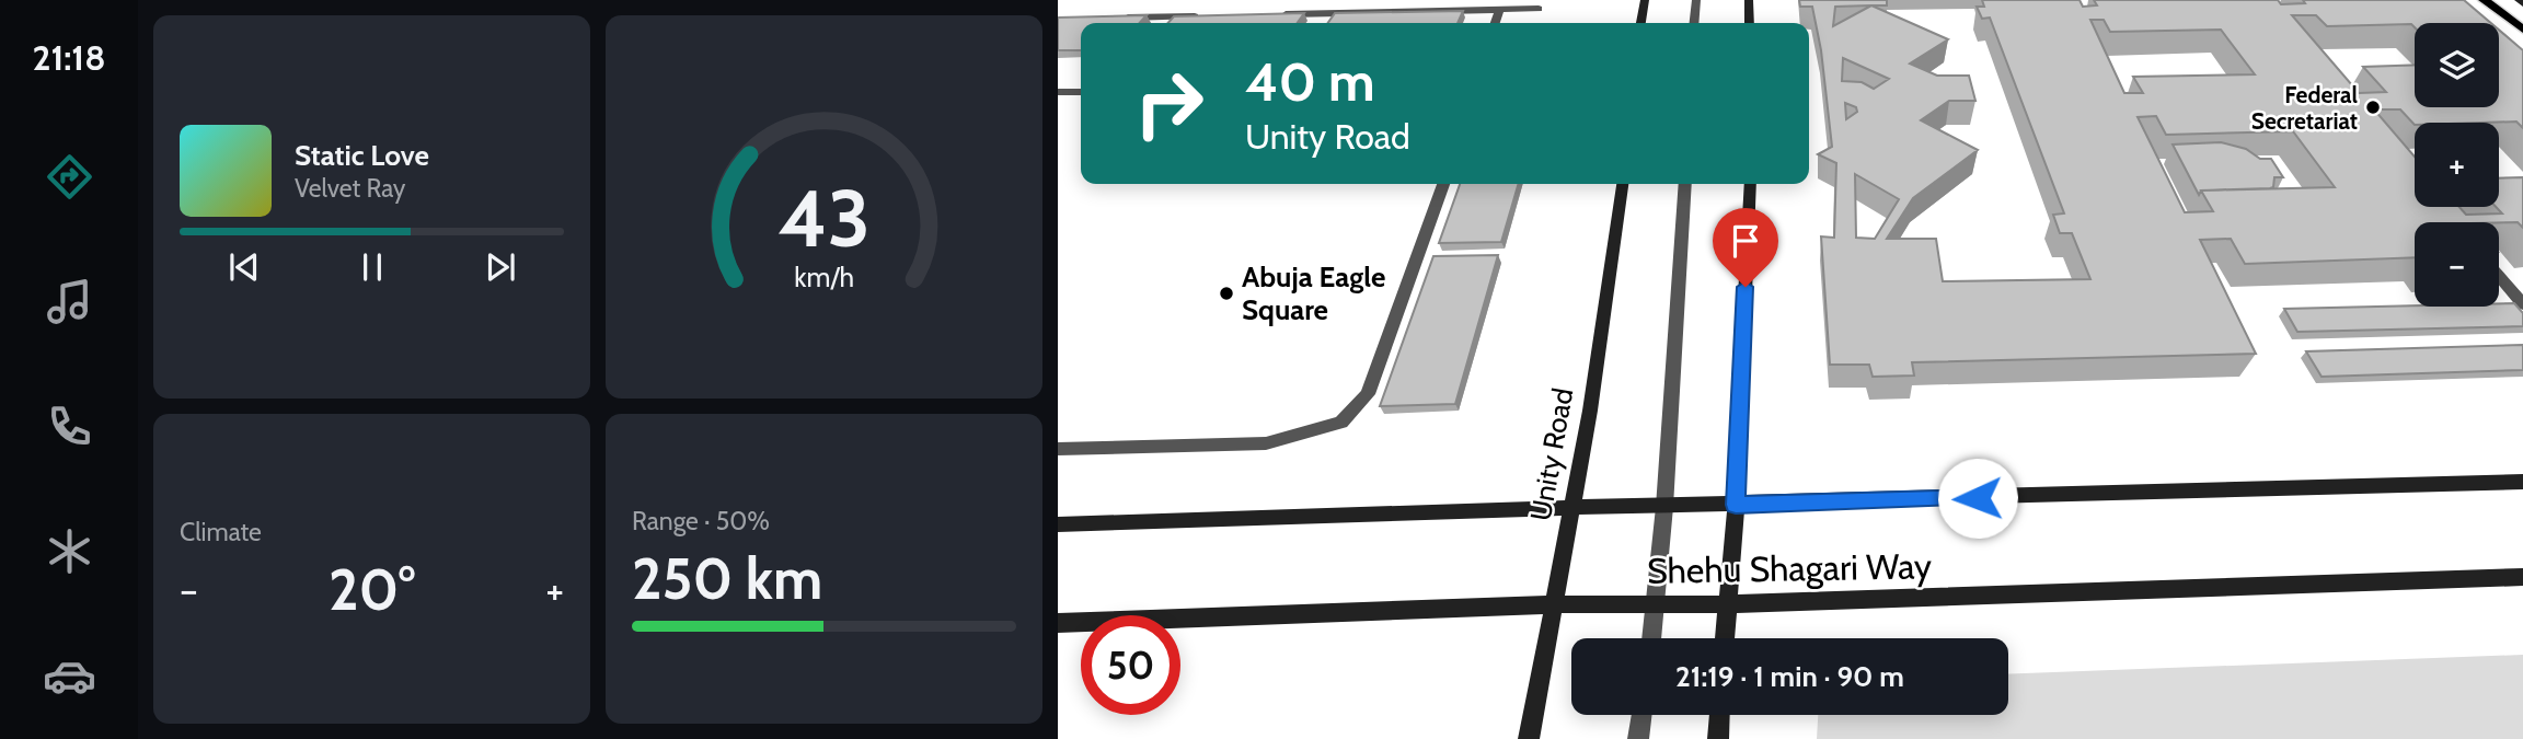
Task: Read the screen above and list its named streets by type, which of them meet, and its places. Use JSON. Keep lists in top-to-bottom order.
{
  "streets": {
    "main road": ["Unity Road", "Shehu Shagari Way"]
  },
  "crossings": [
    ["Unity Road", "Shehu Shagari Way"]
  ],
  "places": ["Federal Secretariat", "Abuja Eagle Square"],
  "page": {
    "tabs": "21:18",
    "map_buttons": ["+", "−"],
    "turn": ["40 m", "Unity Road"],
    "song": ["Static Love", "Velvet Ray"],
    "tile": [
      "Climate",
      ["Range · 50%", "250 km"]
    ],
    "heat": ["−", "20°", "+"],
    "limit": "50",
    "trip": "21:19 · 1 min · 90 m",
    "gauge": ["43", "km/h"]
  }
}
